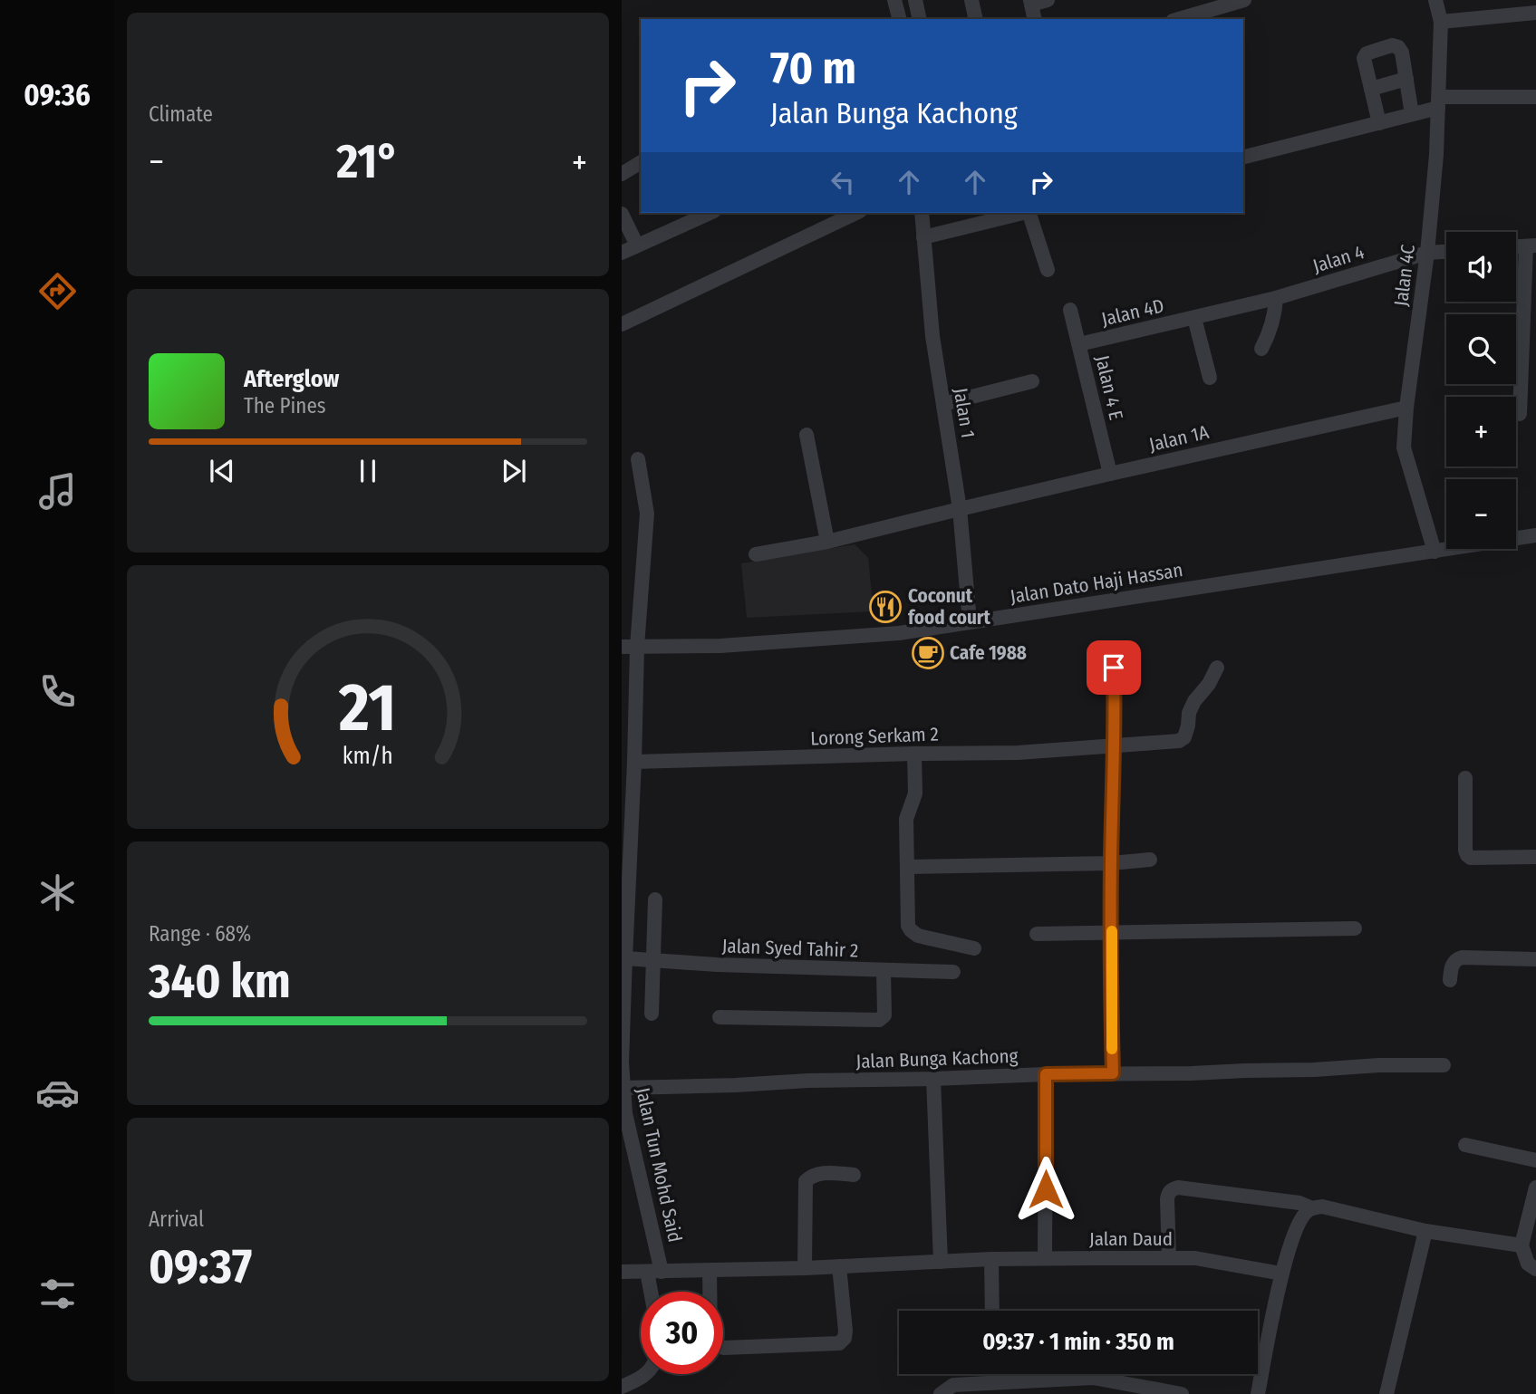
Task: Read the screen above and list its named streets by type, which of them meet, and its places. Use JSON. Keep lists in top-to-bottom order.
{
  "streets": {
    "street": [
      "Jalan 4",
      "Jalan 4C",
      "Jalan 4D",
      "Jalan 4 E",
      "Jalan 1",
      "Jalan 1A",
      "Jalan Dato Haji Hassan",
      "Lorong Serkam 2",
      "Jalan Syed Tahir 2",
      "Jalan Bunga Kachong",
      "Jalan Tun Mohd Said",
      "Jalan Daud"
    ]
  },
  "crossings": [
    ["Jalan 4", "Jalan 4C"],
    ["Jalan 4", "Jalan 4D"],
    ["Jalan 4C", "Jalan 1A"],
    ["Jalan 4C", "Jalan Dato Haji Hassan"],
    ["Jalan 4D", "Jalan 4 E"],
    ["Jalan 4 E", "Jalan 1A"],
    ["Jalan 1", "Jalan 1A"],
    ["Jalan 1", "Jalan Dato Haji Hassan"],
    ["Jalan Dato Haji Hassan", "Jalan Tun Mohd Said"],
    ["Lorong Serkam 2", "Jalan Tun Mohd Said"],
    ["Jalan Syed Tahir 2", "Jalan Tun Mohd Said"],
    ["Jalan Bunga Kachong", "Jalan Tun Mohd Said"],
    ["Jalan Tun Mohd Said", "Jalan Daud"]
  ],
  "places": {
    "restaurant": ["Coconut food court"],
    "cafe": ["Cafe 1988"]
  },
  "page": {
    "tabs": "09:36",
    "tile": [
      "Climate",
      ["Range · 68%", "340 km"],
      ["Arrival", "09:37"]
    ],
    "turn": ["70 m", "Jalan Bunga Kachong"],
    "heat": ["−", "21°", "+"],
    "map_buttons": ["+", "−"],
    "song": ["Afterglow", "The Pines"],
    "limit": "30",
    "trip": "09:37 · 1 min · 350 m",
    "gauge": ["21", "km/h"]
  }
}
